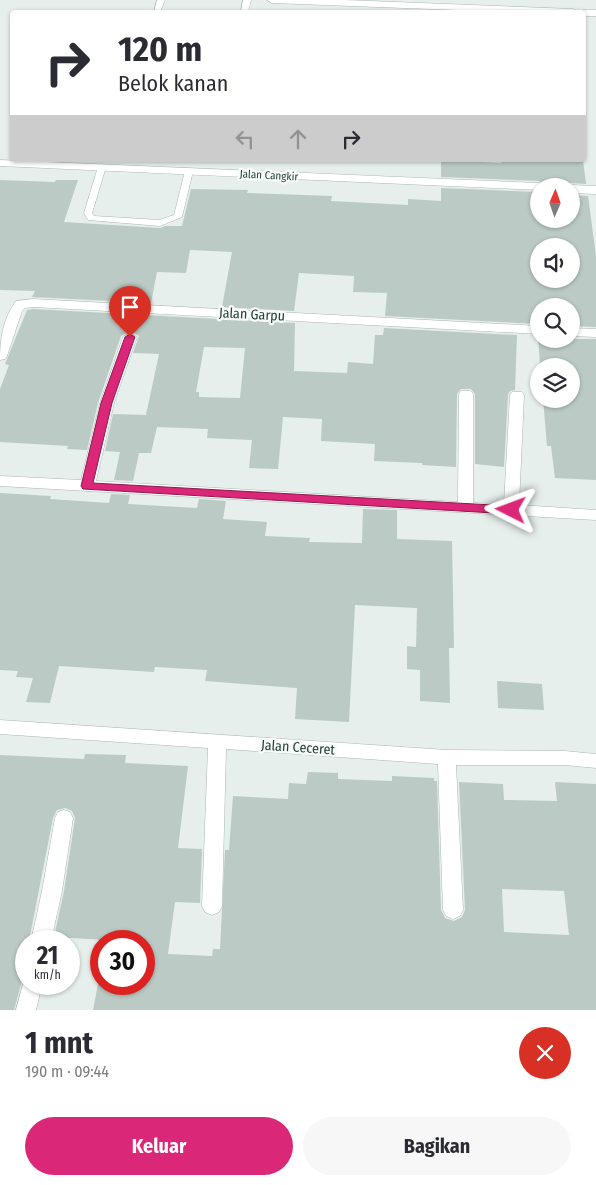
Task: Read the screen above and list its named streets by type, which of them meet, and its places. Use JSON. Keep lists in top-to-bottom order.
{
  "streets": {
    "street": ["Jalan Cangkir", "Jalan Garpu", "Jalan Ceceret"]
  },
  "north": "top",
  "page": {
    "turn": ["120 m", "Belok kanan"],
    "speed": "21 km/h",
    "limit": "30",
    "heading": ["1 mnt", "190 m · 09:44"],
    "buttons": ["Keluar", "Bagikan"]
  }
}
